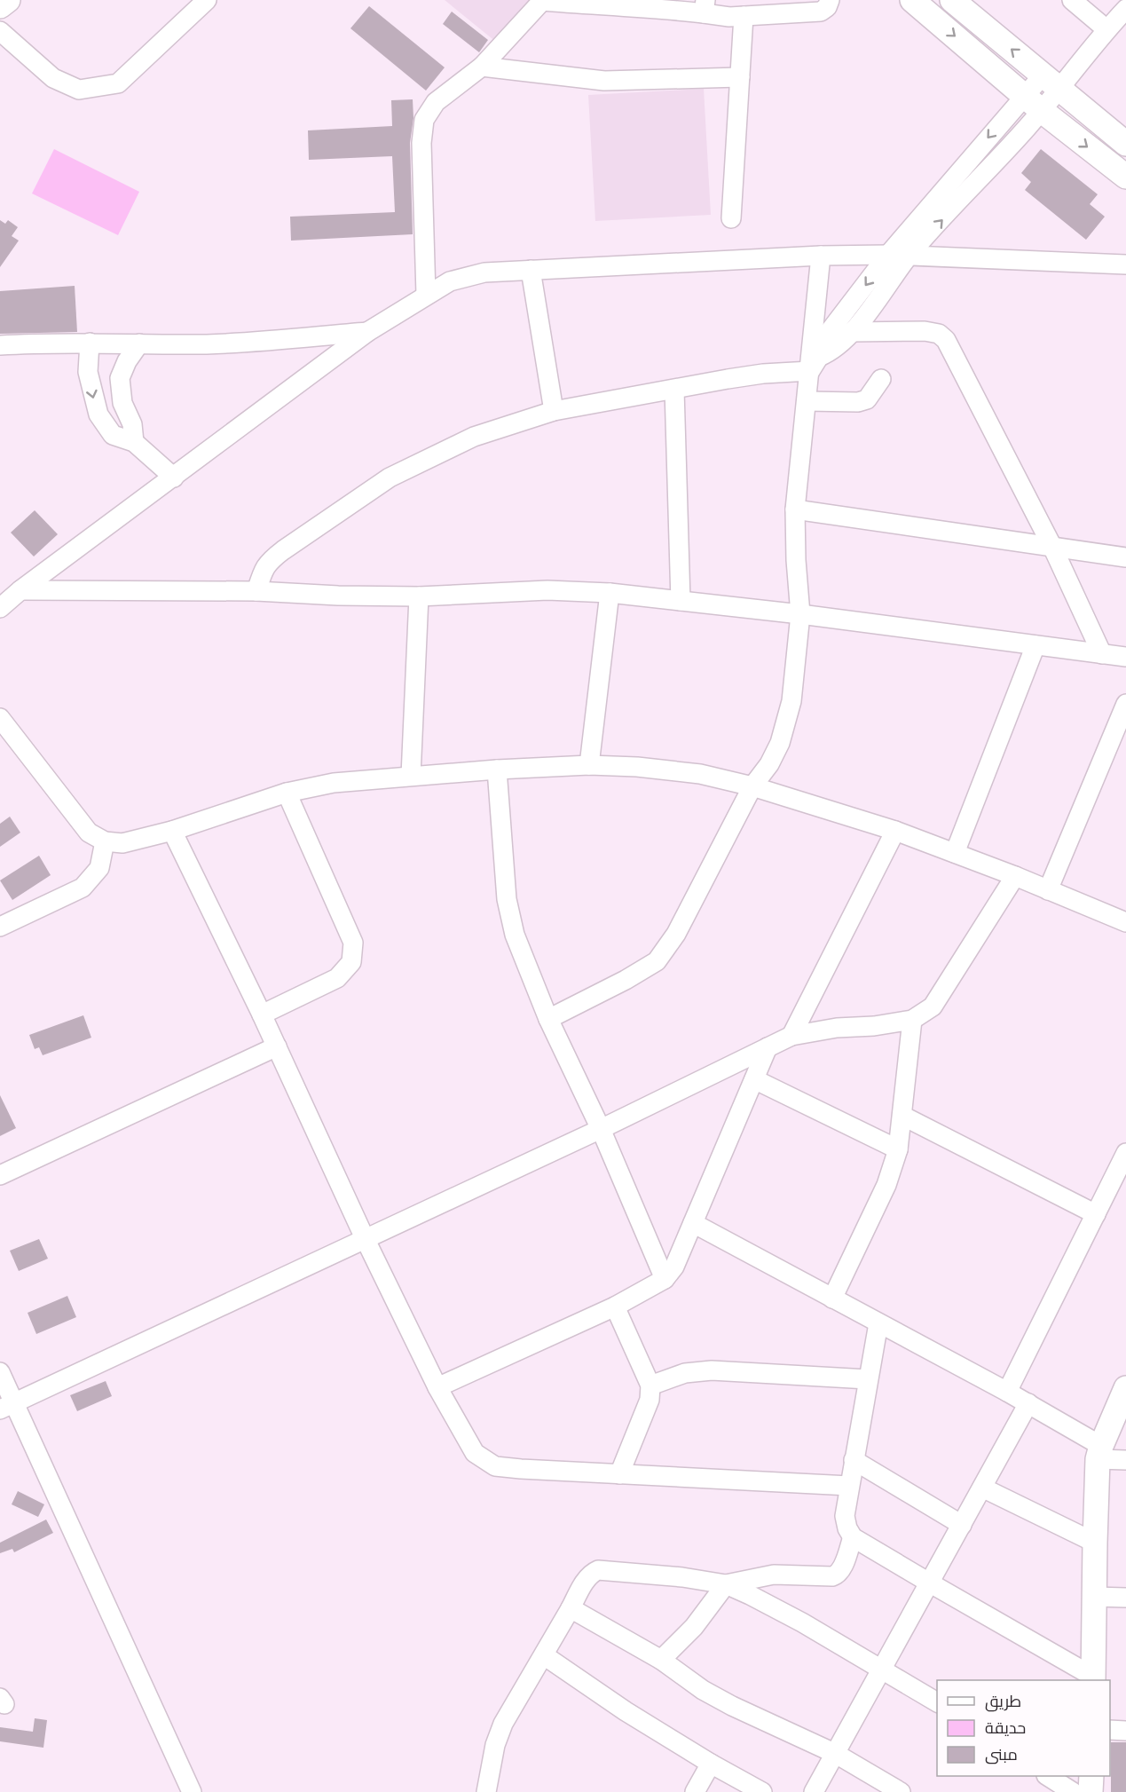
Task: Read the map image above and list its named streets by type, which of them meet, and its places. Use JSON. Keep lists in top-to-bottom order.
{
  "legend": ["طريق", "حديقة", "مبنى"]
}
